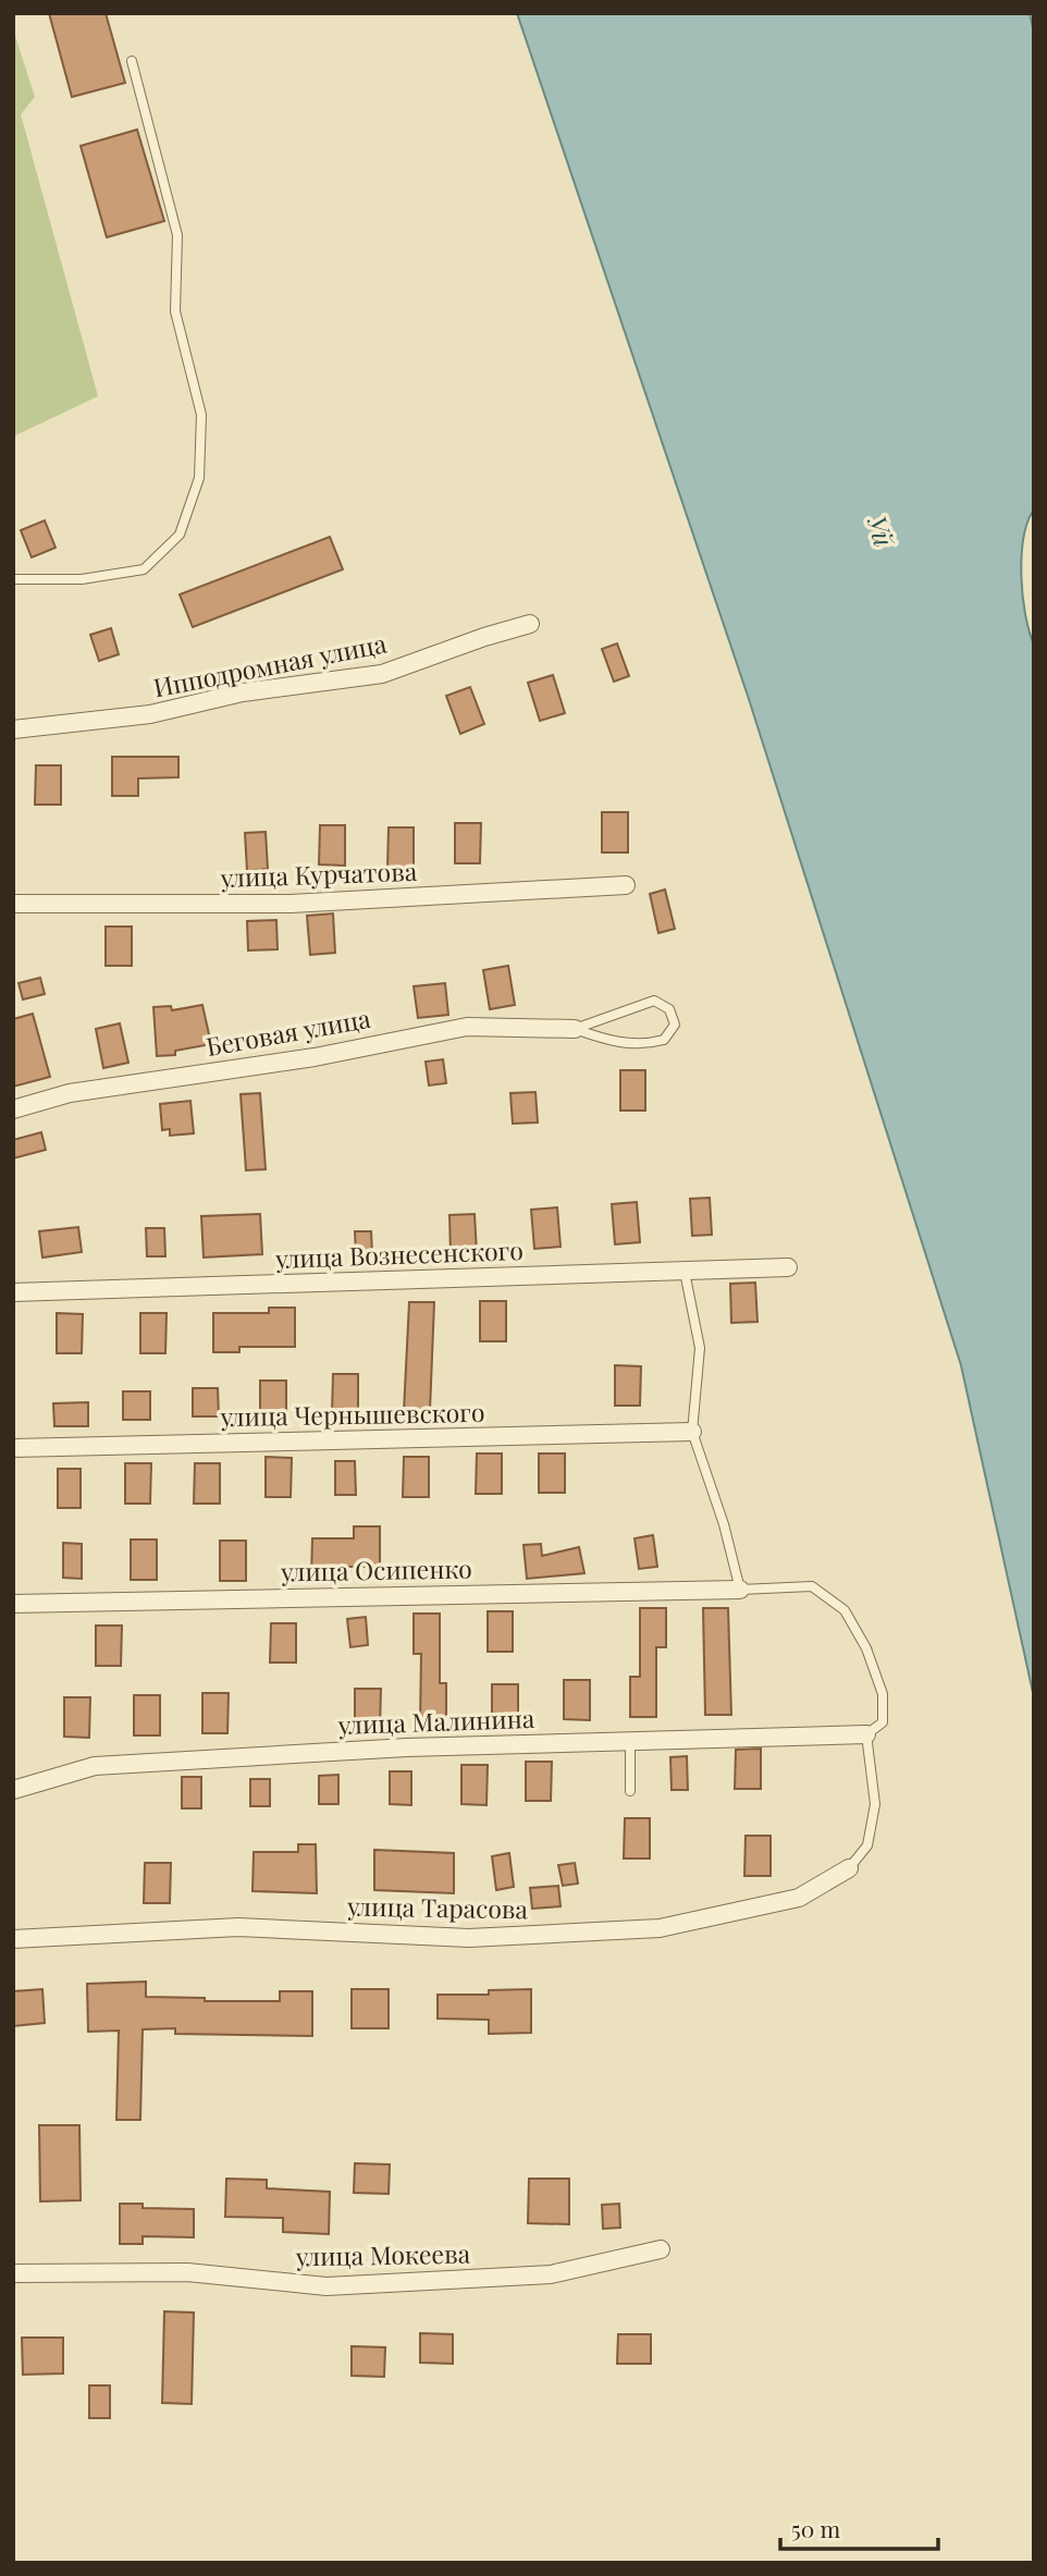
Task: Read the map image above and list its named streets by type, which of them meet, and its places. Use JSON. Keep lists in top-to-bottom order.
{
  "streets": {
    "street": [
      "Ипподромная улица",
      "улица Курчатова",
      "Беговая улица",
      "улица Вознесенского",
      "улица Чернышевского",
      "улица Осипенко",
      "улица Малинина",
      "улица Тарасова",
      "улица Мокеева"
    ]
  },
  "water": ["Уй"],
  "scale_bar": "50 m"
}
